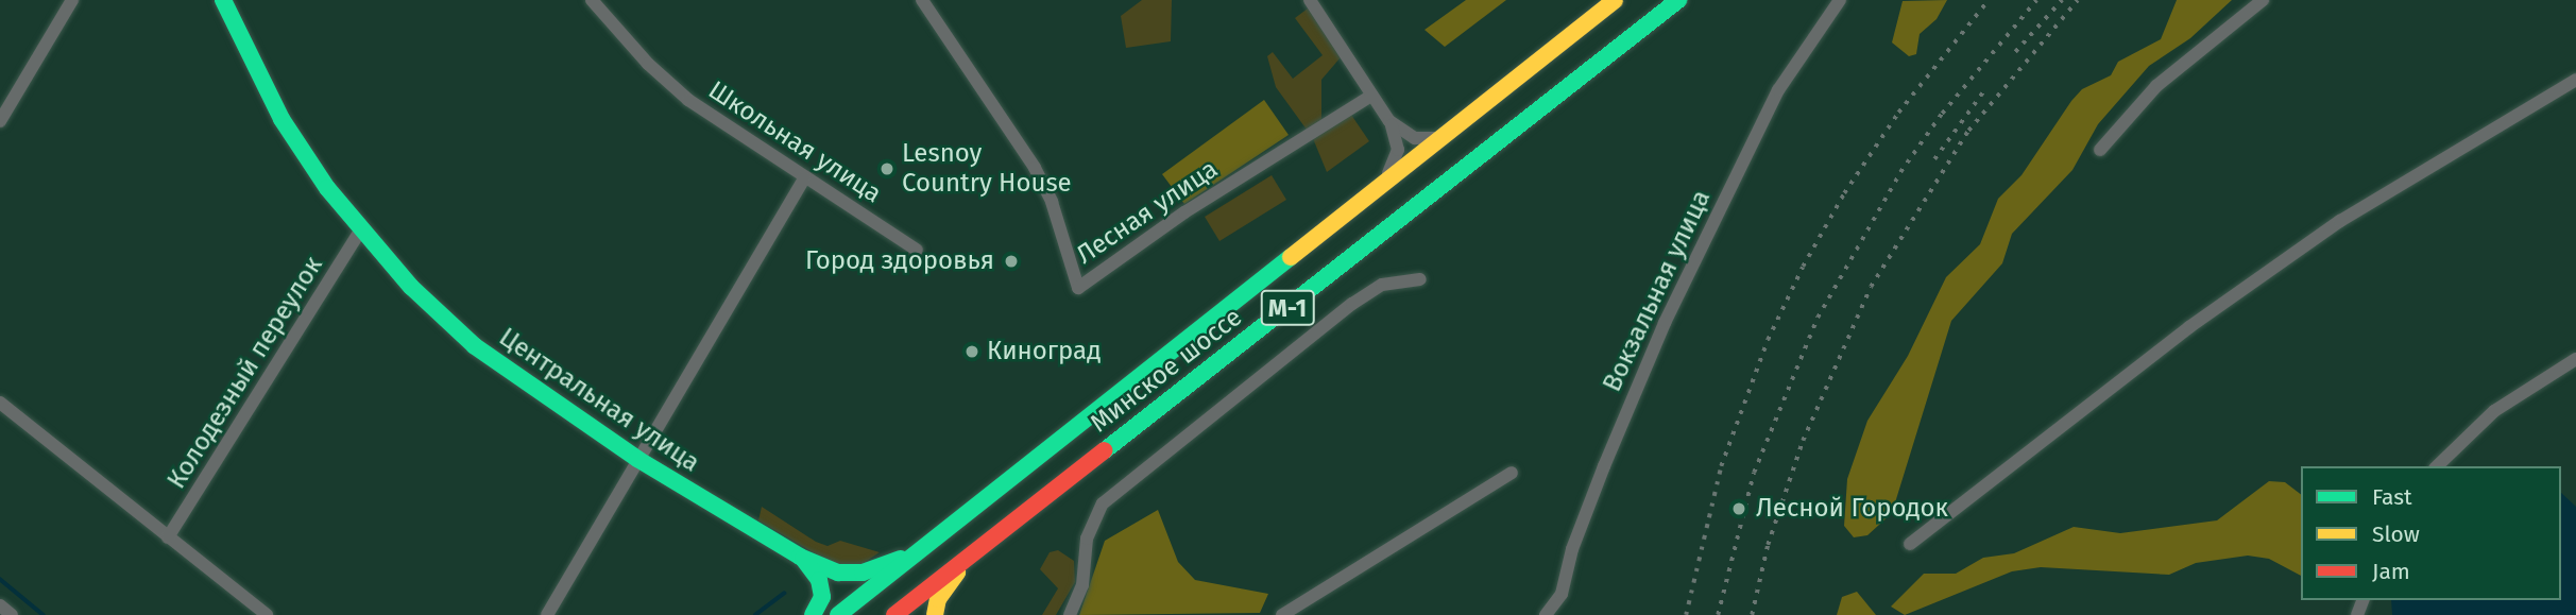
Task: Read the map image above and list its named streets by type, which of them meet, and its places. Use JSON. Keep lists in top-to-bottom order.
{
  "streets": {
    "main road": ["М-1", "Минское шоссе", "Центральная улица"],
    "street": [
      "Школьная улица",
      "Лесная улица",
      "Вокзальная улица",
      "Колодезный переулок"
    ]
  },
  "crossings": [
    ["Минское шоссе", "Центральная улица"],
    ["Колодезный переулок", "Центральная улица"]
  ],
  "places": [
    "Lesnoy Country House",
    "Город здоровья",
    "Киноград",
    "Лесной Городок"
  ],
  "legend": ["Fast", "Slow", "Jam"]
}
